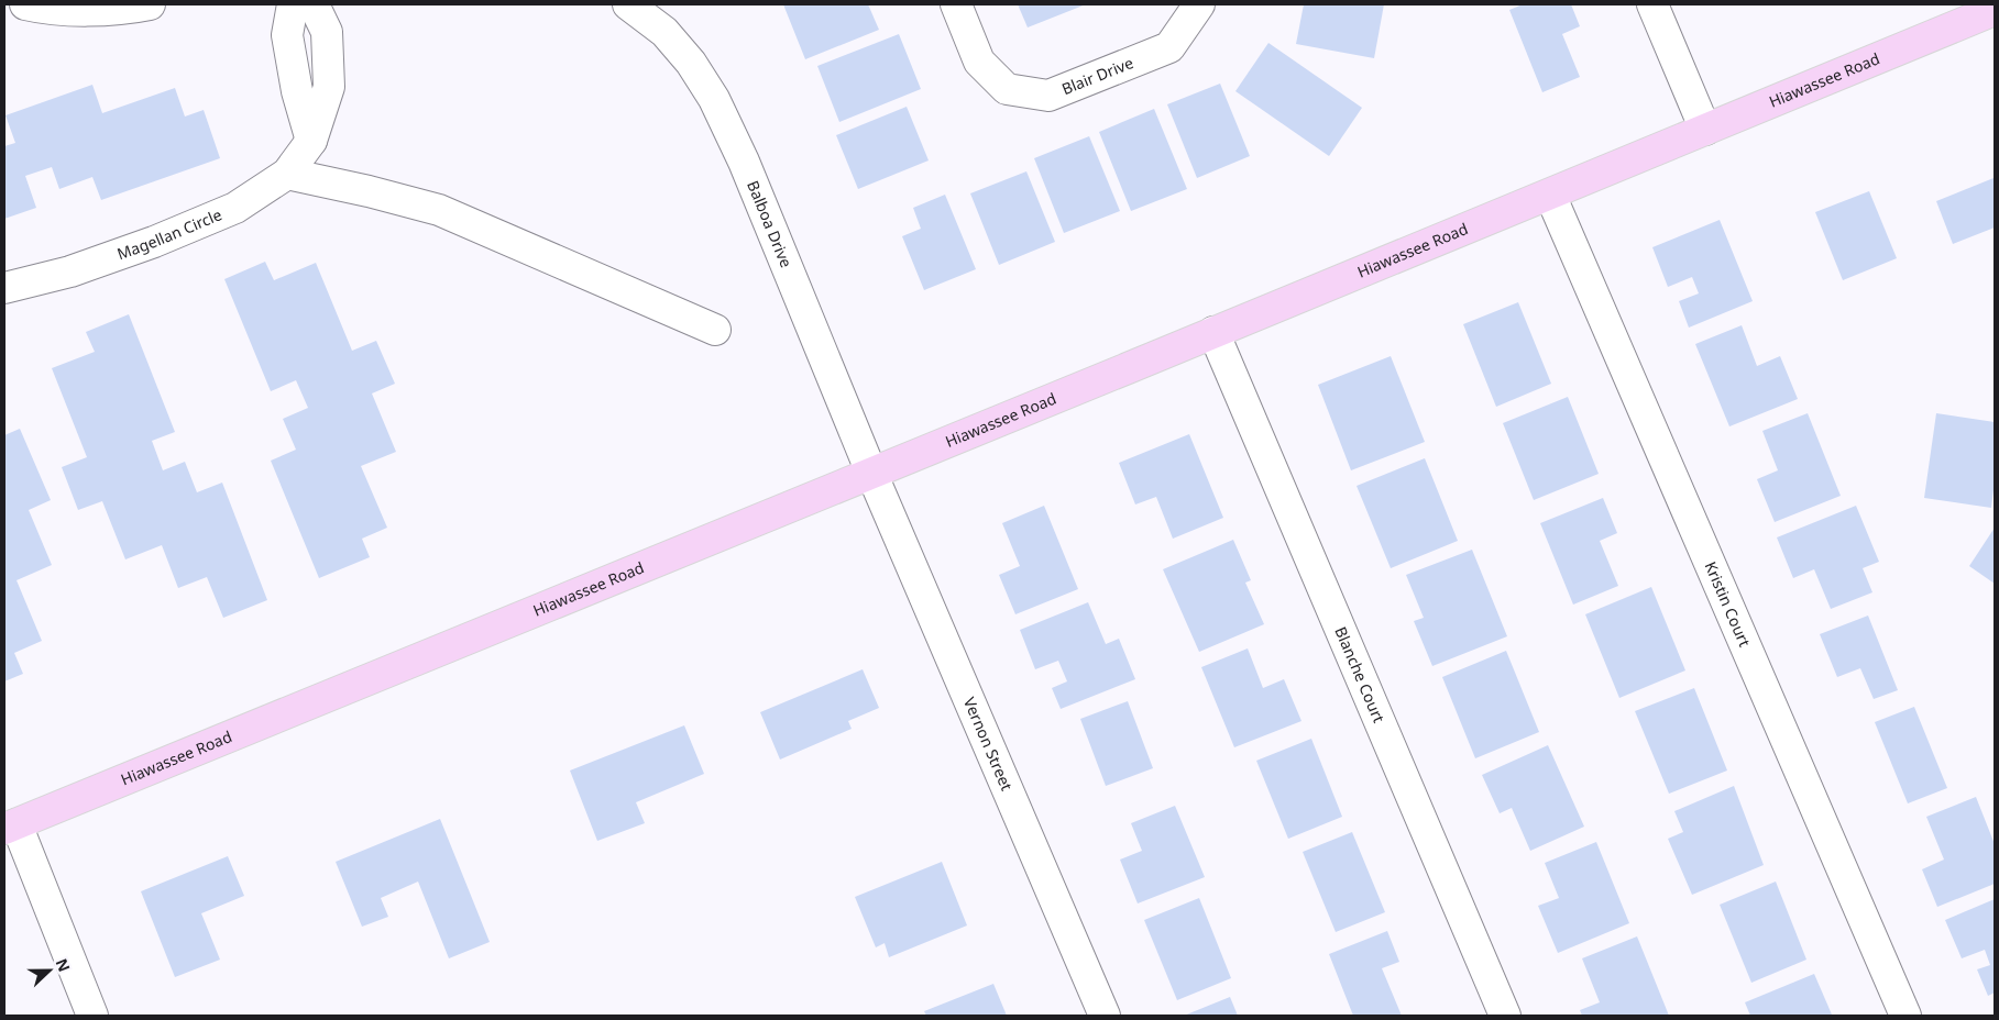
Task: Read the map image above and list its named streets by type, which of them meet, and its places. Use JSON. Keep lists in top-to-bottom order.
{
  "streets": {
    "main road": ["Hiawassee Road"],
    "street": [
      "Blair Drive",
      "Balboa Drive",
      "Magellan Circle",
      "Kristin Court",
      "Blanche Court",
      "Vernon Street"
    ]
  },
  "crossings": [
    ["Hiawassee Road", "Balboa Drive"],
    ["Hiawassee Road", "Kristin Court"],
    ["Hiawassee Road", "Blanche Court"],
    ["Hiawassee Road", "Vernon Street"],
    ["Balboa Drive", "Vernon Street"]
  ],
  "north": "right"
}
